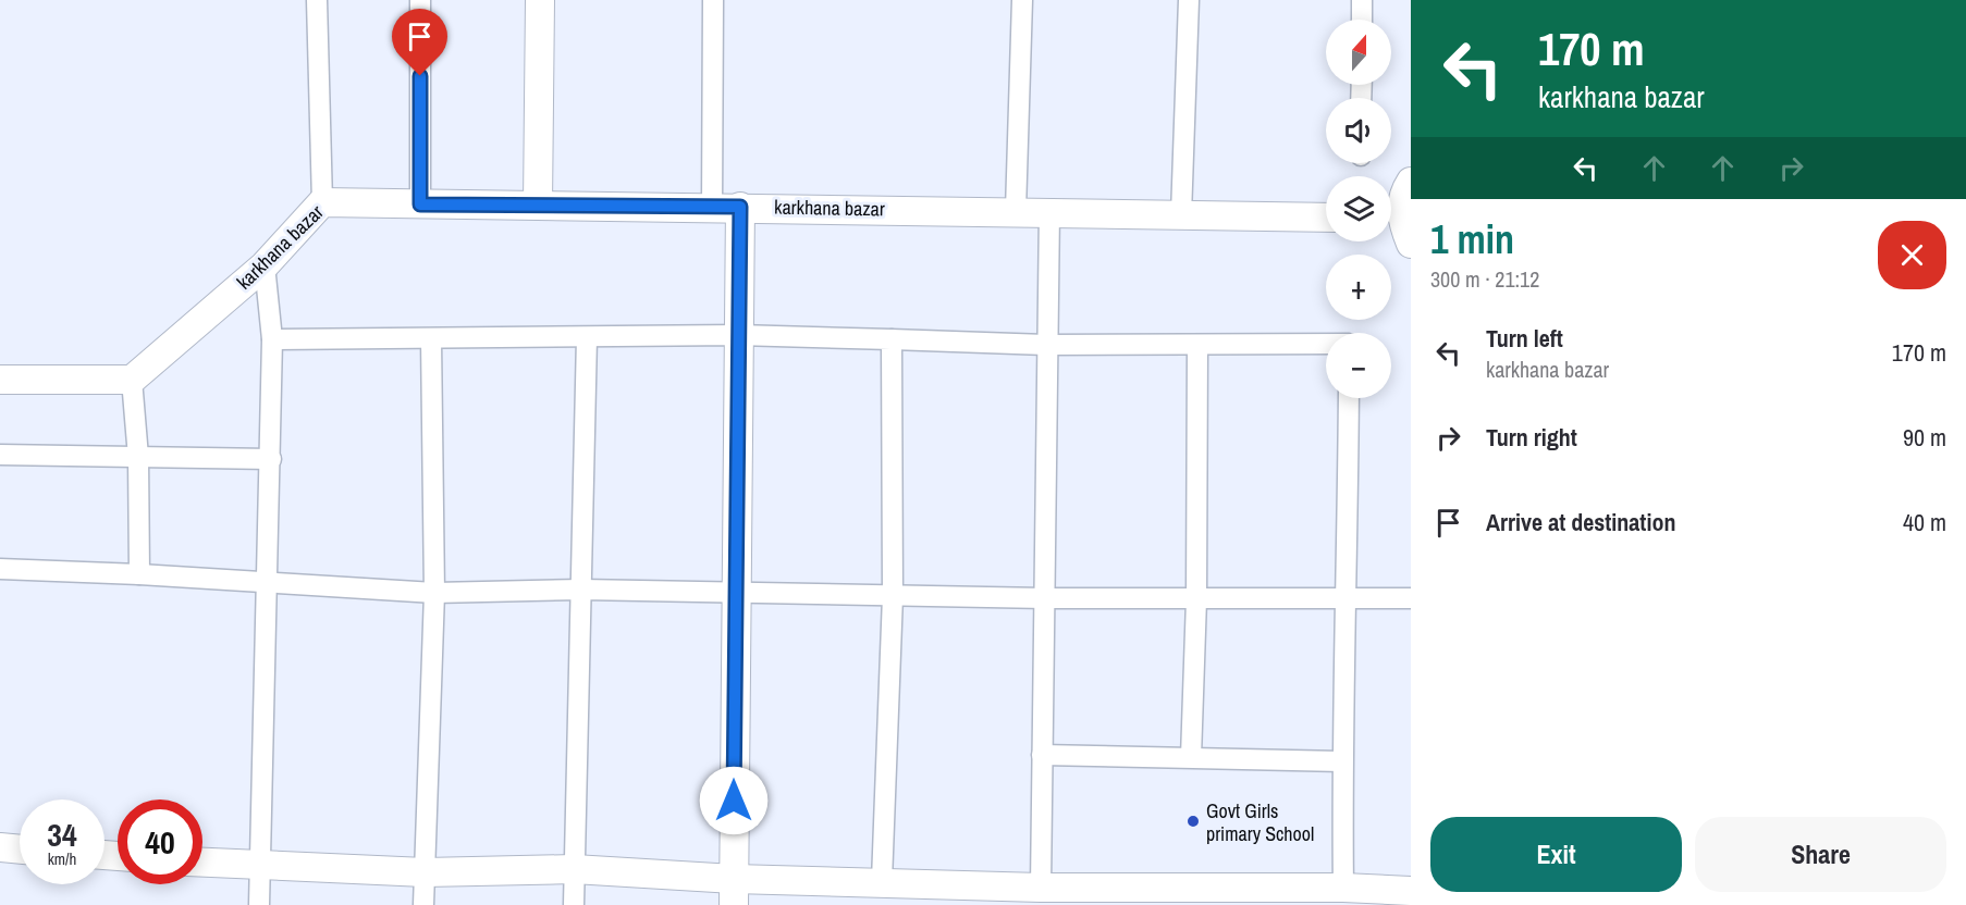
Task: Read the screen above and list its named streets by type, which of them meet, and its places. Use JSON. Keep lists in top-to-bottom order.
{
  "streets": {
    "street": ["karkhana bazar"]
  },
  "places": ["Govt Girls primary School"],
  "north": "top",
  "page": {
    "turn": ["170 m", "karkhana bazar"],
    "map_buttons": ["+", "−"],
    "heading": ["1 min", "300 m · 21:12"],
    "list": [
      {
        "name": "Turn left",
        "note": "karkhana bazar",
        "value": "170 m"
      },
      {
        "name": "Turn right",
        "value": "90 m"
      },
      {
        "name": "Arrive at destination",
        "value": "40 m"
      }
    ],
    "speed": "34 km/h",
    "limit": "40",
    "buttons": ["Exit", "Share"]
  }
}
